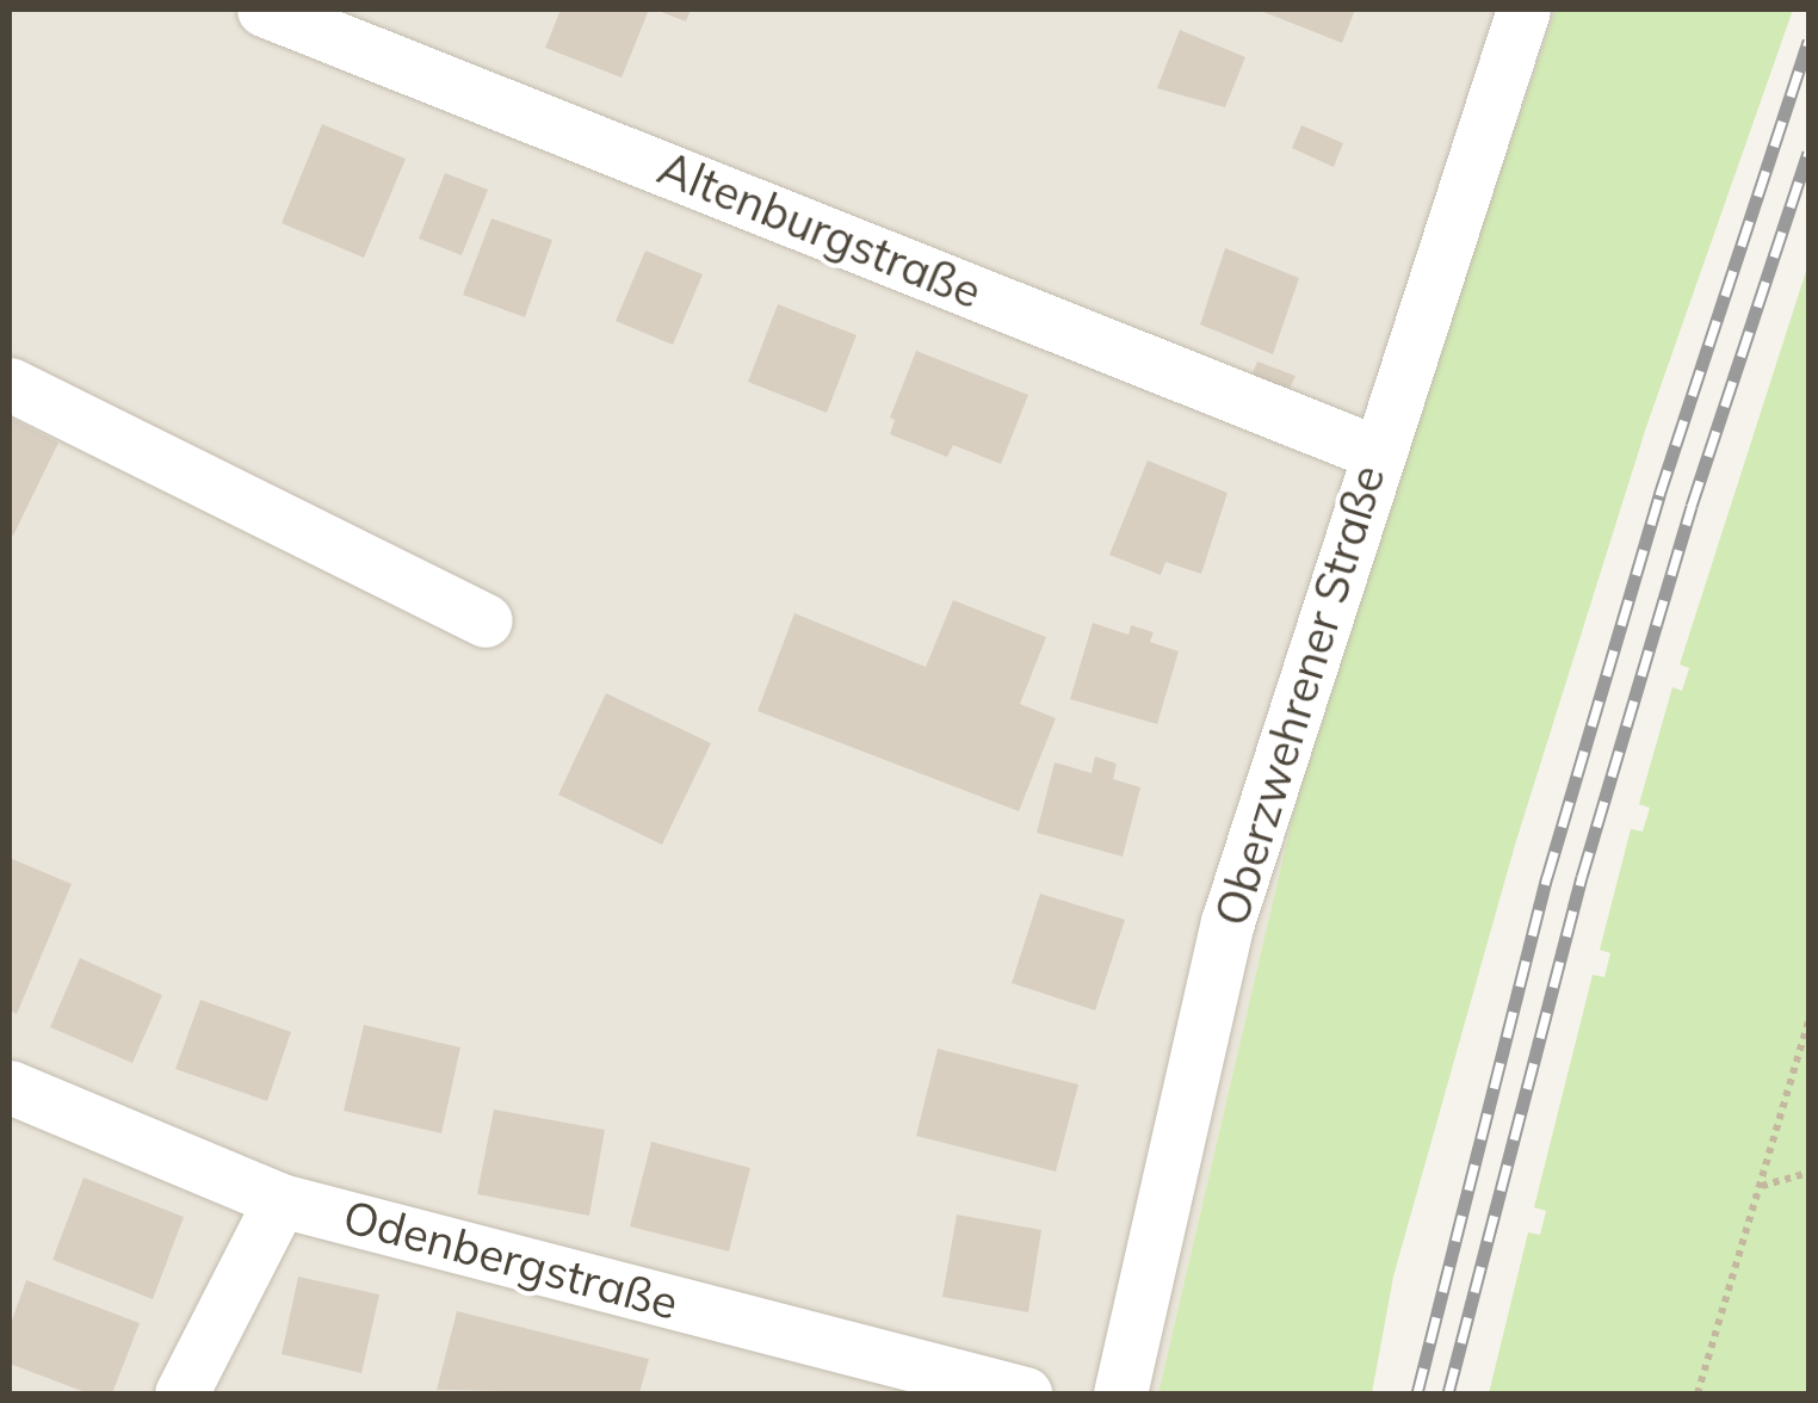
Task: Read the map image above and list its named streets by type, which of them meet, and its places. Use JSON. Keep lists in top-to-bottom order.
{
  "streets": {
    "street": ["Altenburgstraße", "Oberzwehrener Straße", "Odenbergstraße"]
  },
  "crossings": [
    ["Altenburgstraße", "Oberzwehrener Straße"]
  ]
}
